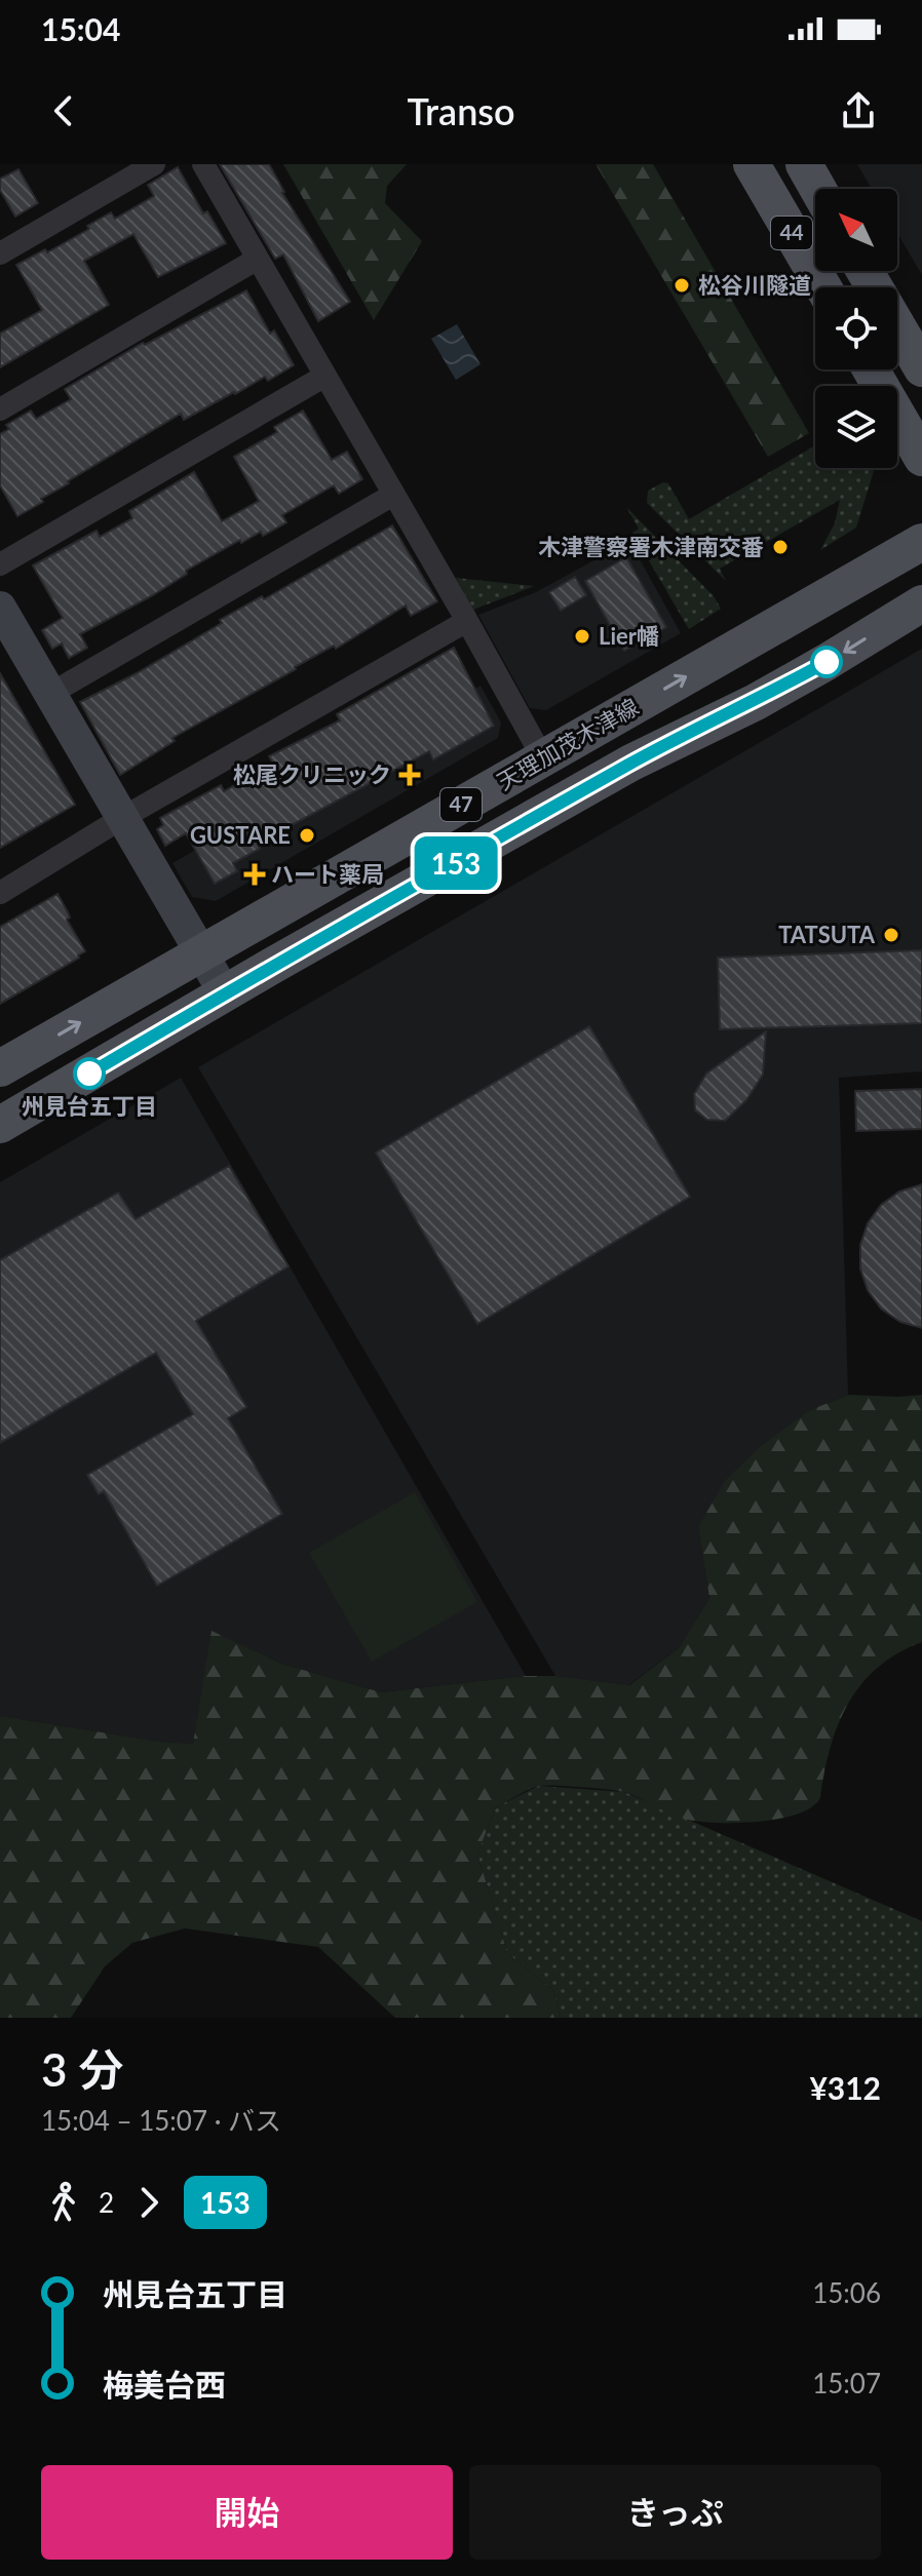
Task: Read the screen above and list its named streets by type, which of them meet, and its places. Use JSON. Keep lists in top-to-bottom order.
{
  "streets": {
    "main road": ["44", "天理加茂木津線", "47"]
  },
  "places": {
    "other": [
      "松谷川隧道",
      "木津警察署木津南交番",
      "Lier幡",
      "GUSTARE",
      "TATSUTA",
      "州見台五丁目"
    ],
    "health": ["松尾クリニック", "ハート薬局"]
  },
  "lines": ["bus line 153"],
  "north": "top left",
  "page": {
    "status": "15:04",
    "header": "Transo",
    "on_map": "153",
    "heading": ["3 分", "15:04 – 15:07 · バス", "¥312"],
    "legs": ["2", "153"],
    "list": [
      {
        "name": "州見台五丁目",
        "value": "15:06"
      },
      {
        "name": "梅美台西",
        "value": "15:07"
      }
    ],
    "buttons": ["開始", "きっぷ"]
  }
}
